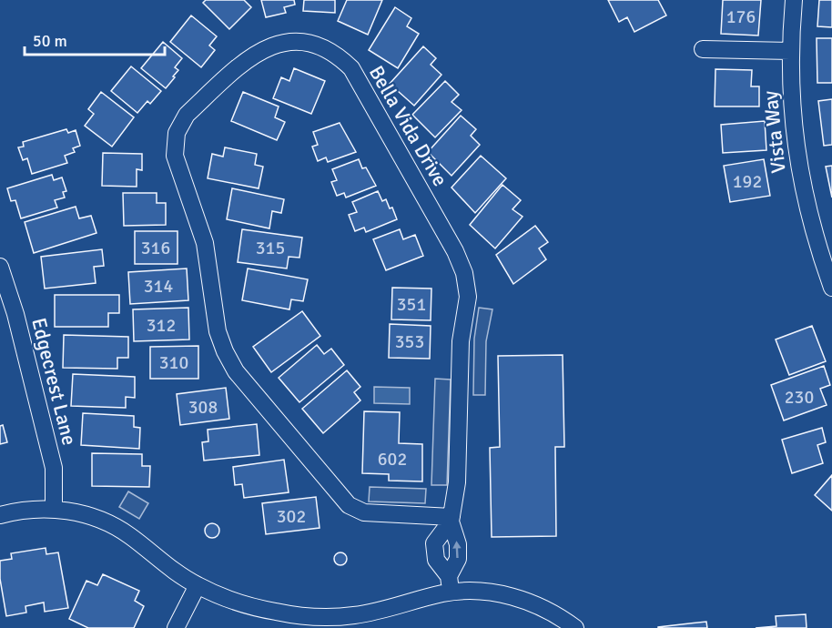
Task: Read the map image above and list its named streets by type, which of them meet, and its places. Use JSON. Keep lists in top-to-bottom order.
{
  "streets": {
    "street": ["Bella Vida Drive", "Vista Way", "Edgecrest Lane"]
  },
  "house_numbers": [
    "176",
    "192",
    "316",
    "315",
    "314",
    "351",
    "312",
    "353",
    "310",
    "230",
    "308",
    "602",
    "302"
  ],
  "scale_bar": "50 m"
}
